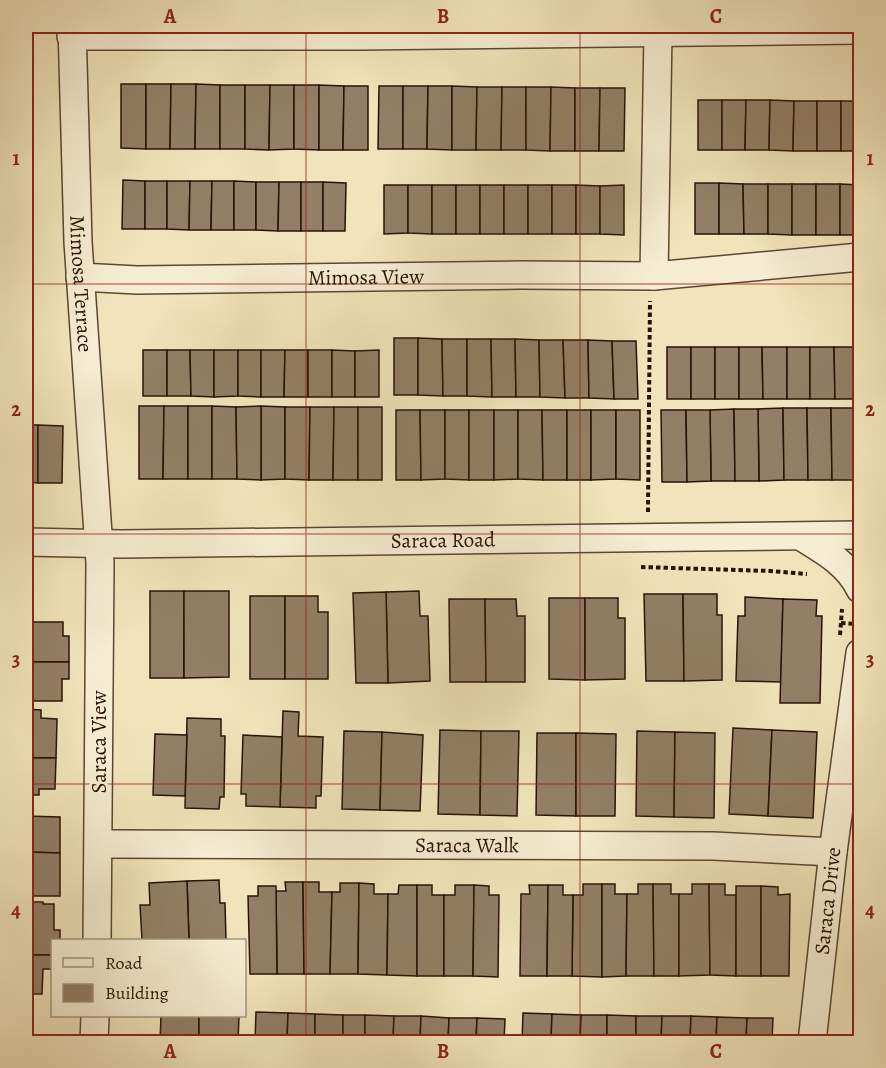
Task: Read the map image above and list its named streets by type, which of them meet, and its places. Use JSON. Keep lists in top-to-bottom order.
{
  "streets": {
    "street": [
      "Mimosa View",
      "Mimosa Terrace",
      "Saraca Road",
      "Saraca View",
      "Saraca Walk",
      "Saraca Drive"
    ]
  },
  "crossings": [
    ["Mimosa View", "Mimosa Terrace"],
    ["Mimosa Terrace", "Saraca Road"],
    ["Mimosa Terrace", "Saraca View"],
    ["Saraca Road", "Saraca View"],
    ["Saraca View", "Saraca Walk"],
    ["Saraca Walk", "Saraca Drive"]
  ],
  "legend": ["Road", "Building"],
  "grid": {
    "columns": ["A", "B", "C"],
    "rows": [
      "1",
      "2",
      "3",
      "4"
    ]
  }
}
